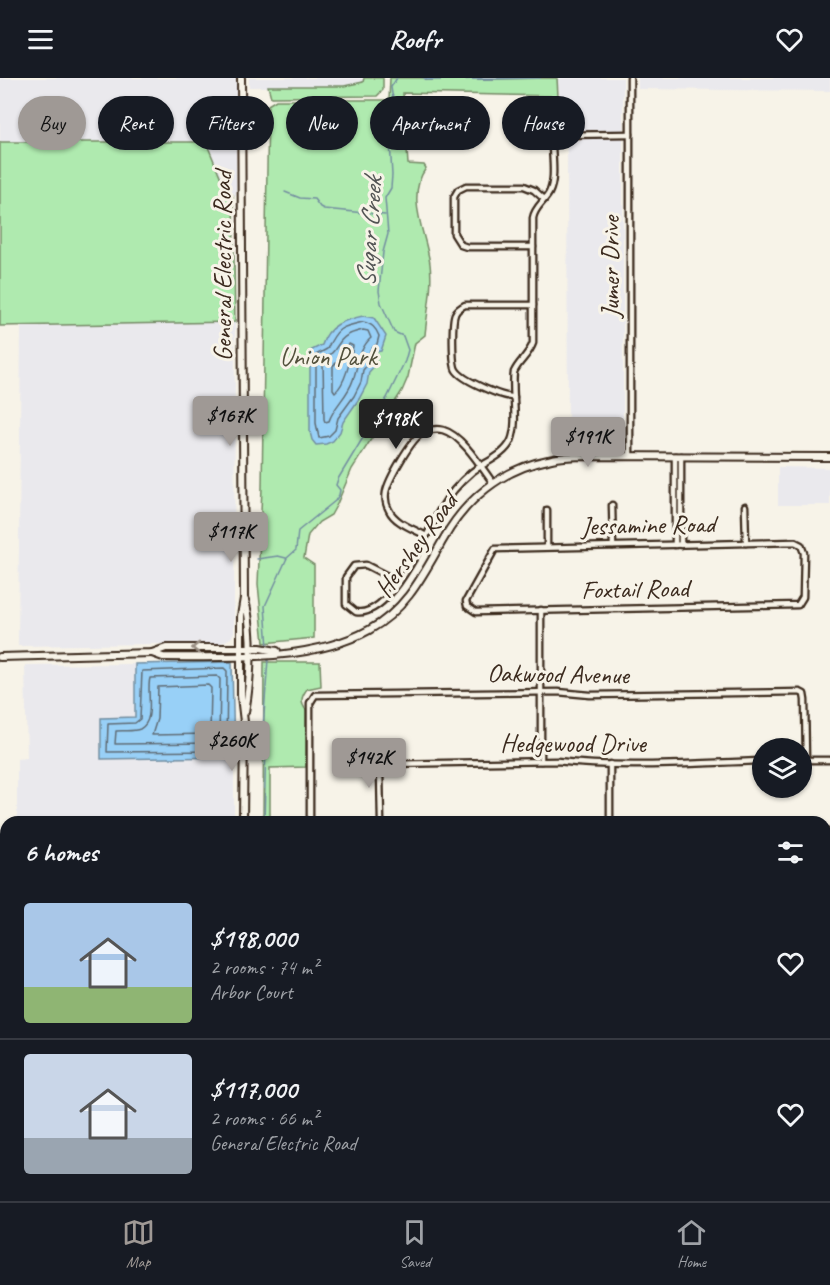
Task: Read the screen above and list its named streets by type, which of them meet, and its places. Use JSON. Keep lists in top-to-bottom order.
{
  "streets": {
    "main road": ["General Electric Road", "Hershey Road"],
    "street": [
      "Jumer Drive",
      "Jessamine Road",
      "Foxtail Road",
      "Oakwood Avenue",
      "Hedgewood Drive"
    ]
  },
  "crossings": [
    ["General Electric Road", "Hershey Road"],
    ["Jumer Drive", "Hershey Road"],
    ["Jessamine Road", "Foxtail Road"]
  ],
  "water": ["Sugar Creek"],
  "parks": ["Union Park"],
  "page": {
    "header": "Roofr",
    "chip": [
      "Buy",
      "Rent",
      "Filters",
      "New",
      "Apartment",
      "House"
    ],
    "price": [
      "$167K",
      "$198K",
      "$191K",
      "$117K",
      "$260K",
      "$142K"
    ],
    "heading": "6 homes",
    "list": [
      {
        "name": "$198,000",
        "note": "2 rooms · 74 m² · Arbor Court"
      },
      {
        "name": "$117,000",
        "note": "2 rooms · 66 m² · General Electric Road"
      }
    ],
    "tabs": ["Map", "Saved", "Home"]
  }
}
